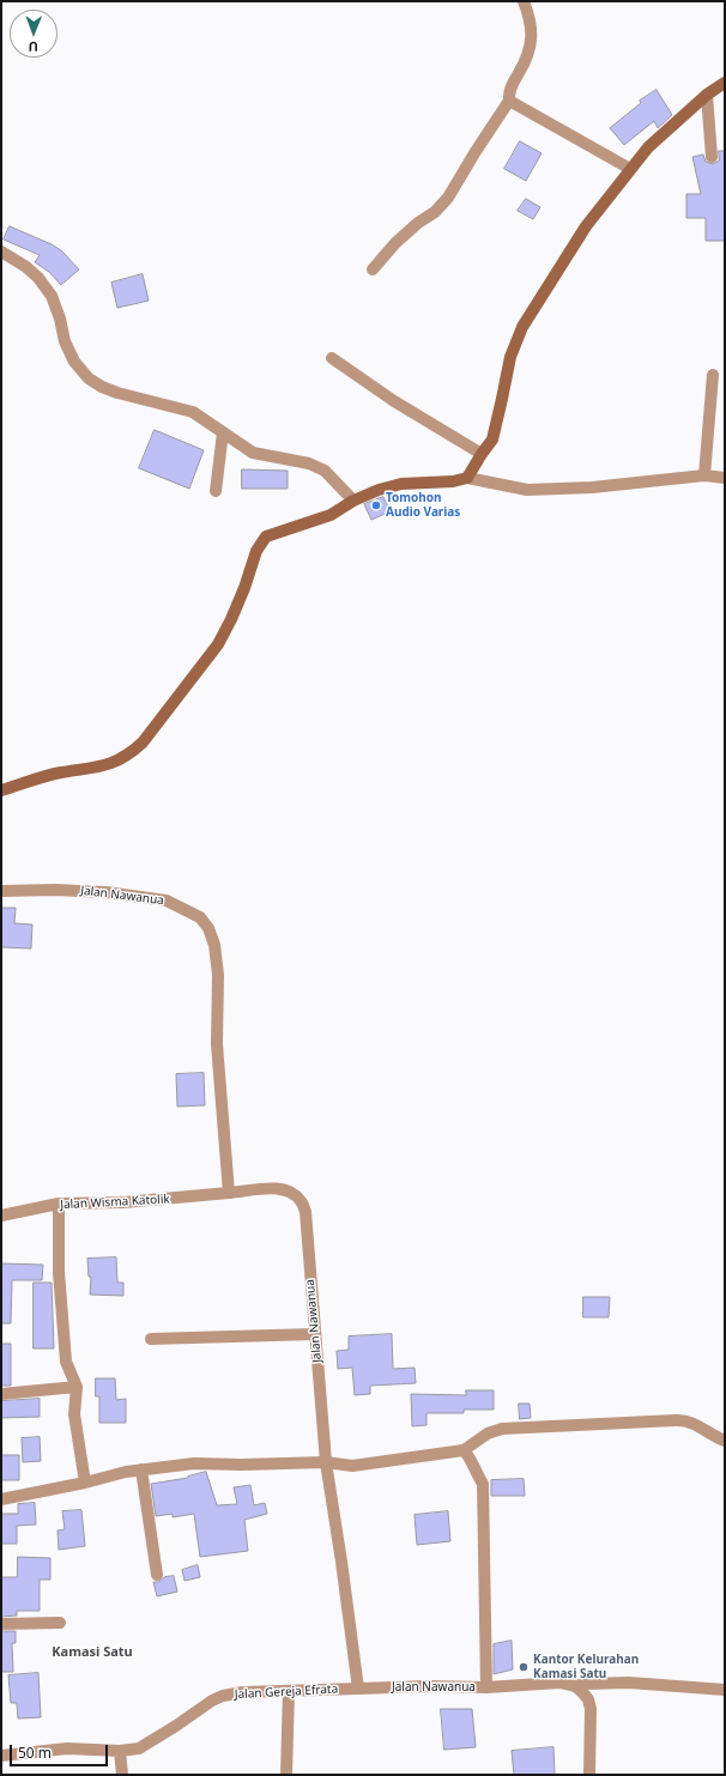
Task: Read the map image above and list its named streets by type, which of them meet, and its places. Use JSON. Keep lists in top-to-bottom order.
{
  "streets": {
    "street": ["Jalan Nawanua", "Jalan Wisma Katolik", "Jalan Gereja Efrata"]
  },
  "crossings": [
    ["Jalan Nawanua", "Jalan Wisma Katolik"],
    ["Jalan Nawanua", "Jalan Gereja Efrata"]
  ],
  "districts": ["Kamasi Satu"],
  "places": ["Tomohon Audio Varias", "Kantor Kelurahan Kamasi Satu"],
  "scale_bar": "50 m",
  "north": "bottom"
}
